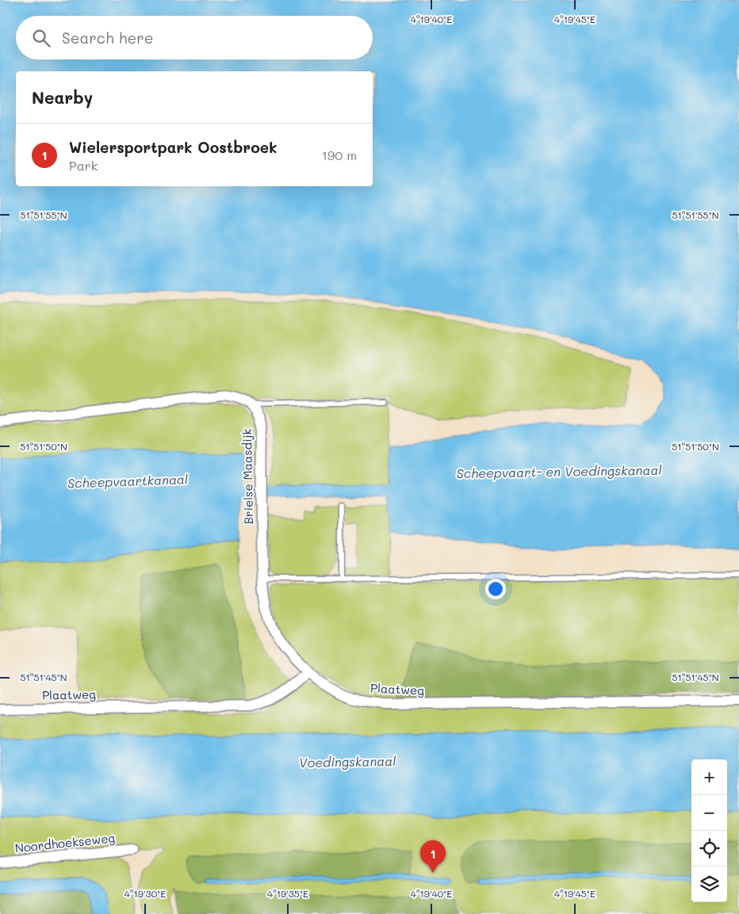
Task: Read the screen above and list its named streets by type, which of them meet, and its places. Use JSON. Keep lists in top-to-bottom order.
{
  "streets": {
    "street": ["Brielse Maasdijk", "Plaatweg", "Noordhoekseweg"]
  },
  "crossings": [
    ["Brielse Maasdijk", "Plaatweg"]
  ],
  "water": ["Scheepvaart- en Voedingskanaal", "Scheepvaartkanaal", "Voedingskanaal"],
  "page": {
    "search": "Search here",
    "heading": "Nearby",
    "list": [
      {
        "mark": "1",
        "name": "Wielersportpark Oostbroek",
        "note": "Park",
        "value": "190 m"
      }
    ],
    "map_buttons": ["+", "−"],
    "pins": "1"
  },
  "coordinates": [
    "4°19'40\"E",
    "4°19'45\"E",
    "51°51'55\"N",
    "51°51'50\"N",
    "51°51'45\"N",
    "4°19'30\"E",
    "4°19'35\"E"
  ]
}
